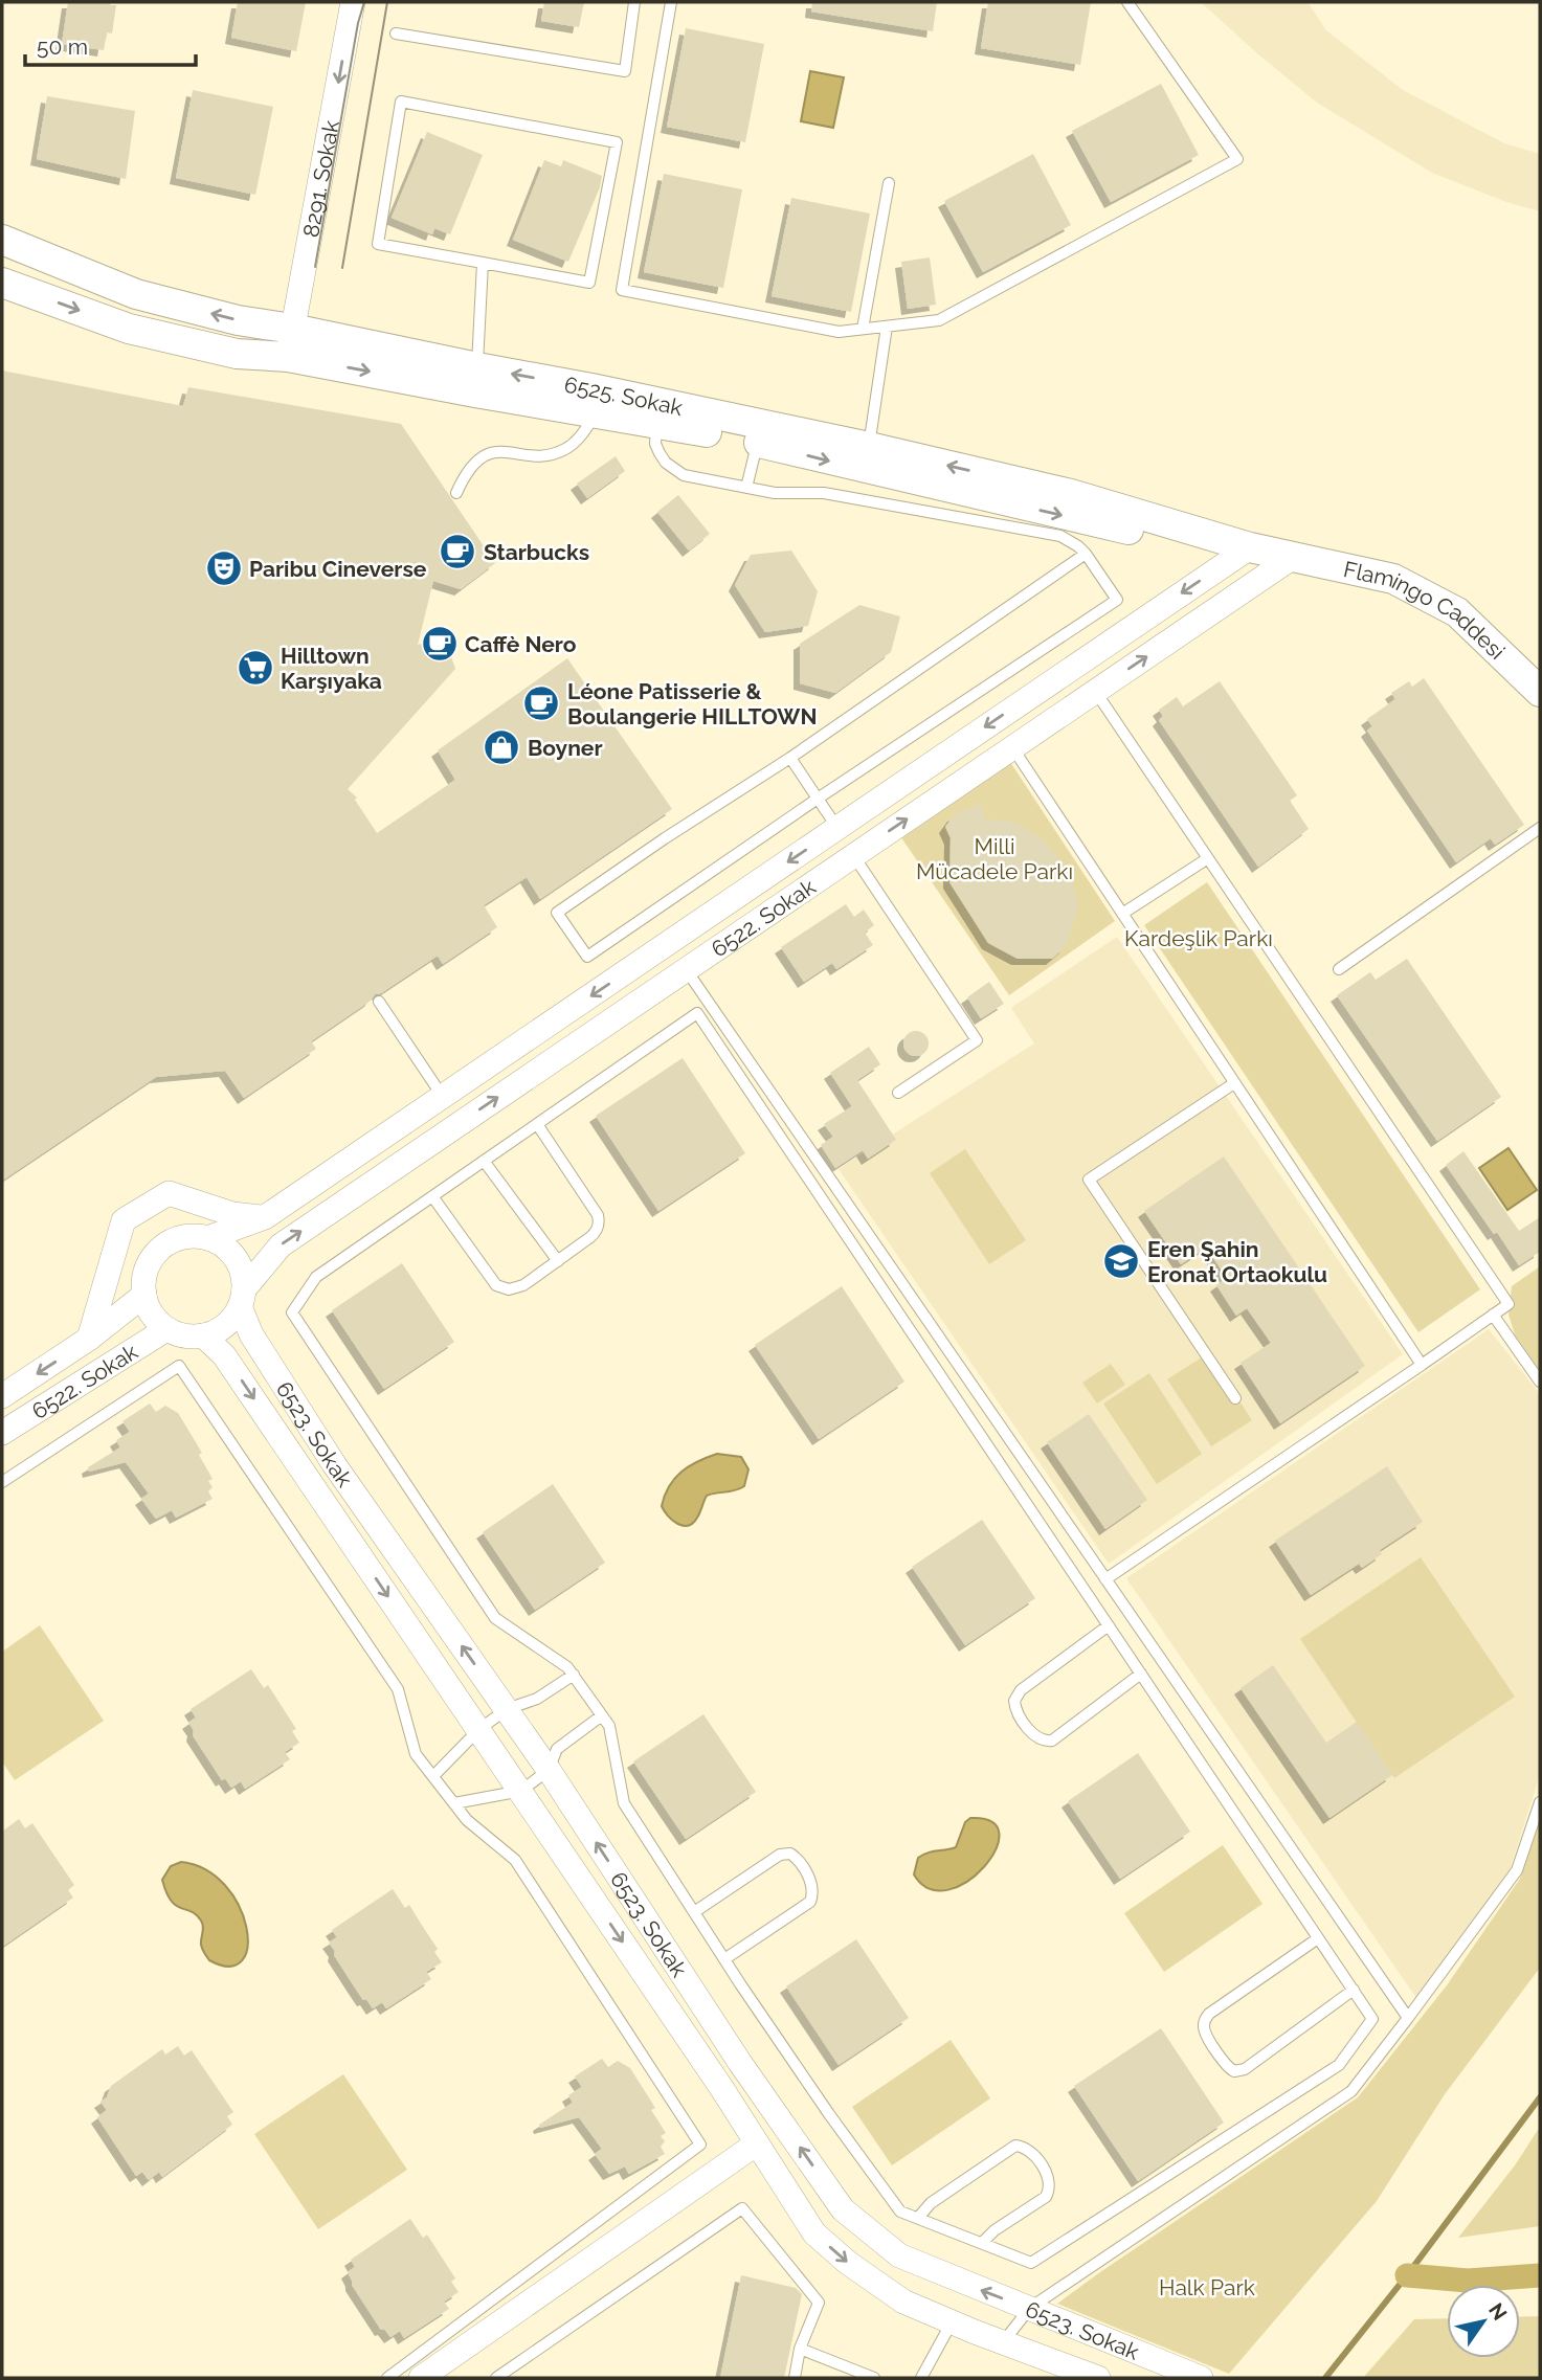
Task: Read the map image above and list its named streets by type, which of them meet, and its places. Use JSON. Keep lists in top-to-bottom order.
{
  "streets": {
    "street": [
      "8291. Sokak",
      "6525. Sokak",
      "Flamingo Caddesi",
      "6522. Sokak",
      "6523. Sokak"
    ]
  },
  "crossings": [
    ["8291. Sokak", "6525. Sokak"],
    ["6525. Sokak", "Flamingo Caddesi"],
    ["6525. Sokak", "6522. Sokak"],
    ["Flamingo Caddesi", "6522. Sokak"],
    ["6522. Sokak", "6523. Sokak"]
  ],
  "one_way": ["8291. Sokak"],
  "parks": ["Milli Mücadele Parkı", "Kardeşlik Parkı", "Halk Park"],
  "places": {
    "cafe": ["Starbucks", "Caffè Nero", "Léone Patisserie & Boulangerie HILLTOWN"],
    "theatre": ["Paribu Cineverse"],
    "supermarket": ["Hilltown Karşıyaka"],
    "shop": ["Boyner"],
    "school or university": ["Eren Şahin Eronat Ortaokulu"]
  },
  "scale_bar": "50 m",
  "north": "top right"
}
